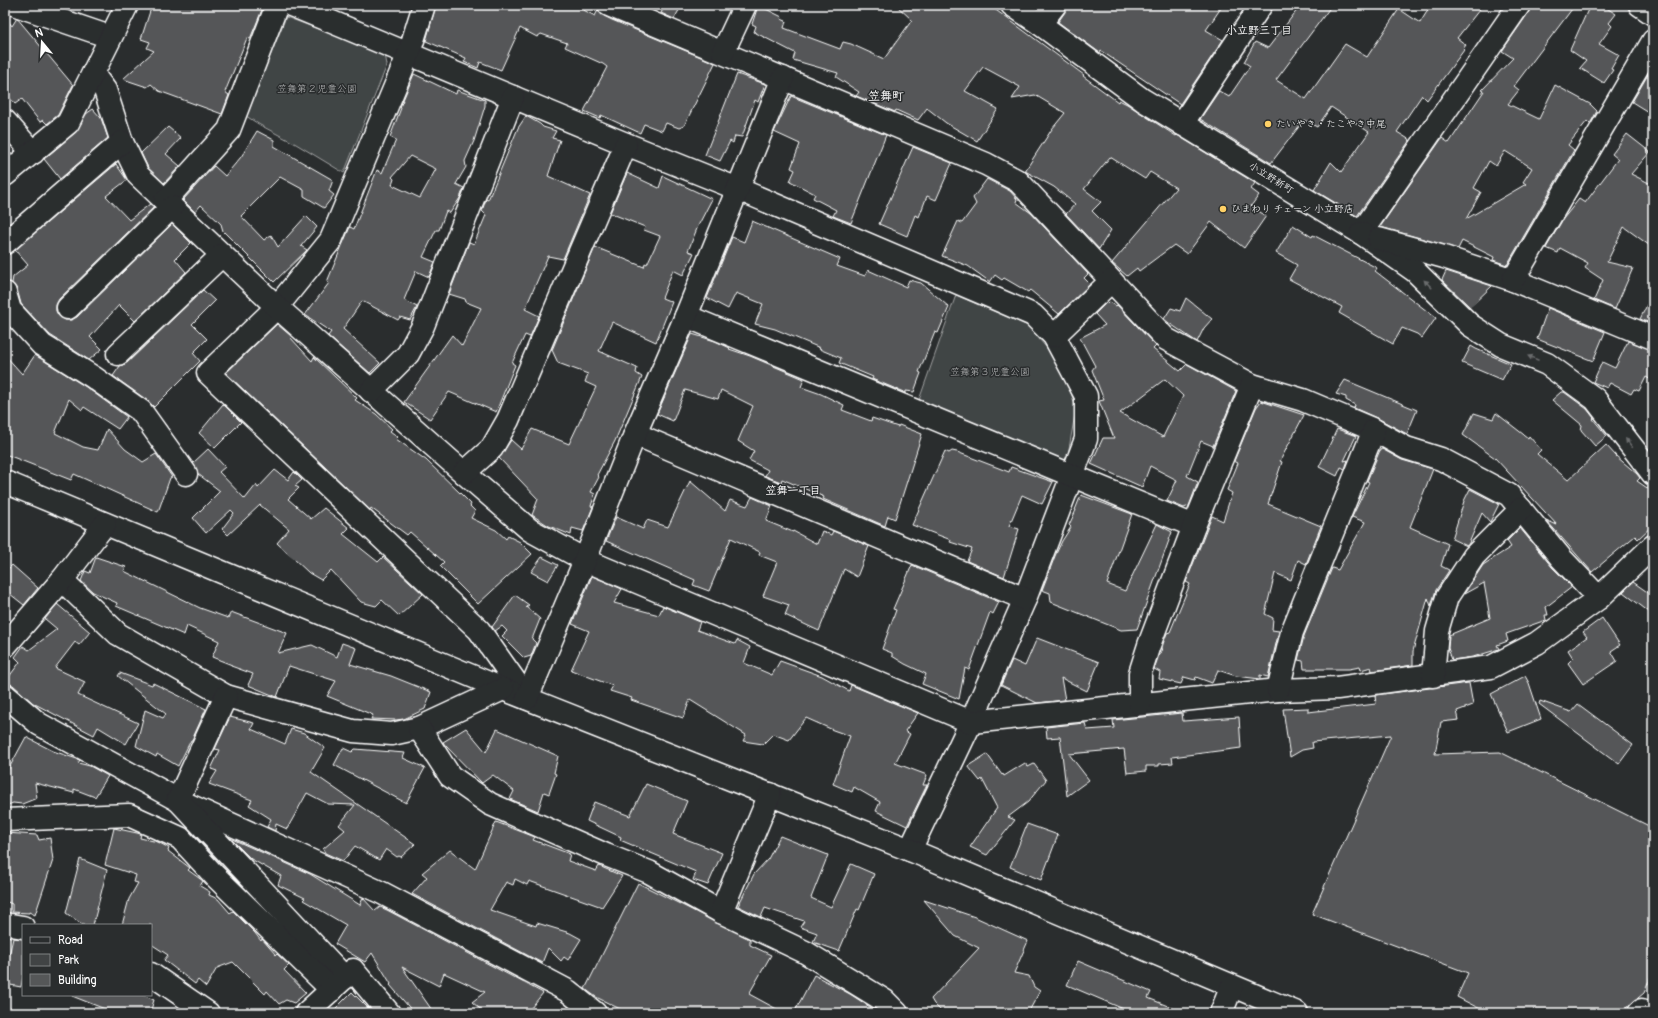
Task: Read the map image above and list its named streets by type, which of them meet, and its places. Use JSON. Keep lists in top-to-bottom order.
{
  "streets": {
    "street": ["小立野新町"]
  },
  "districts": ["小立野三丁目", "笠舞町", "笠舞一丁目"],
  "parks": ["笠舞第２児童公園", "笠舞第３児童公園"],
  "places": ["たいやき・たこやき中尾", "ひまわり チェーン 小立野店"],
  "legend": ["Road", "Park", "Building"],
  "north": "top"
}
